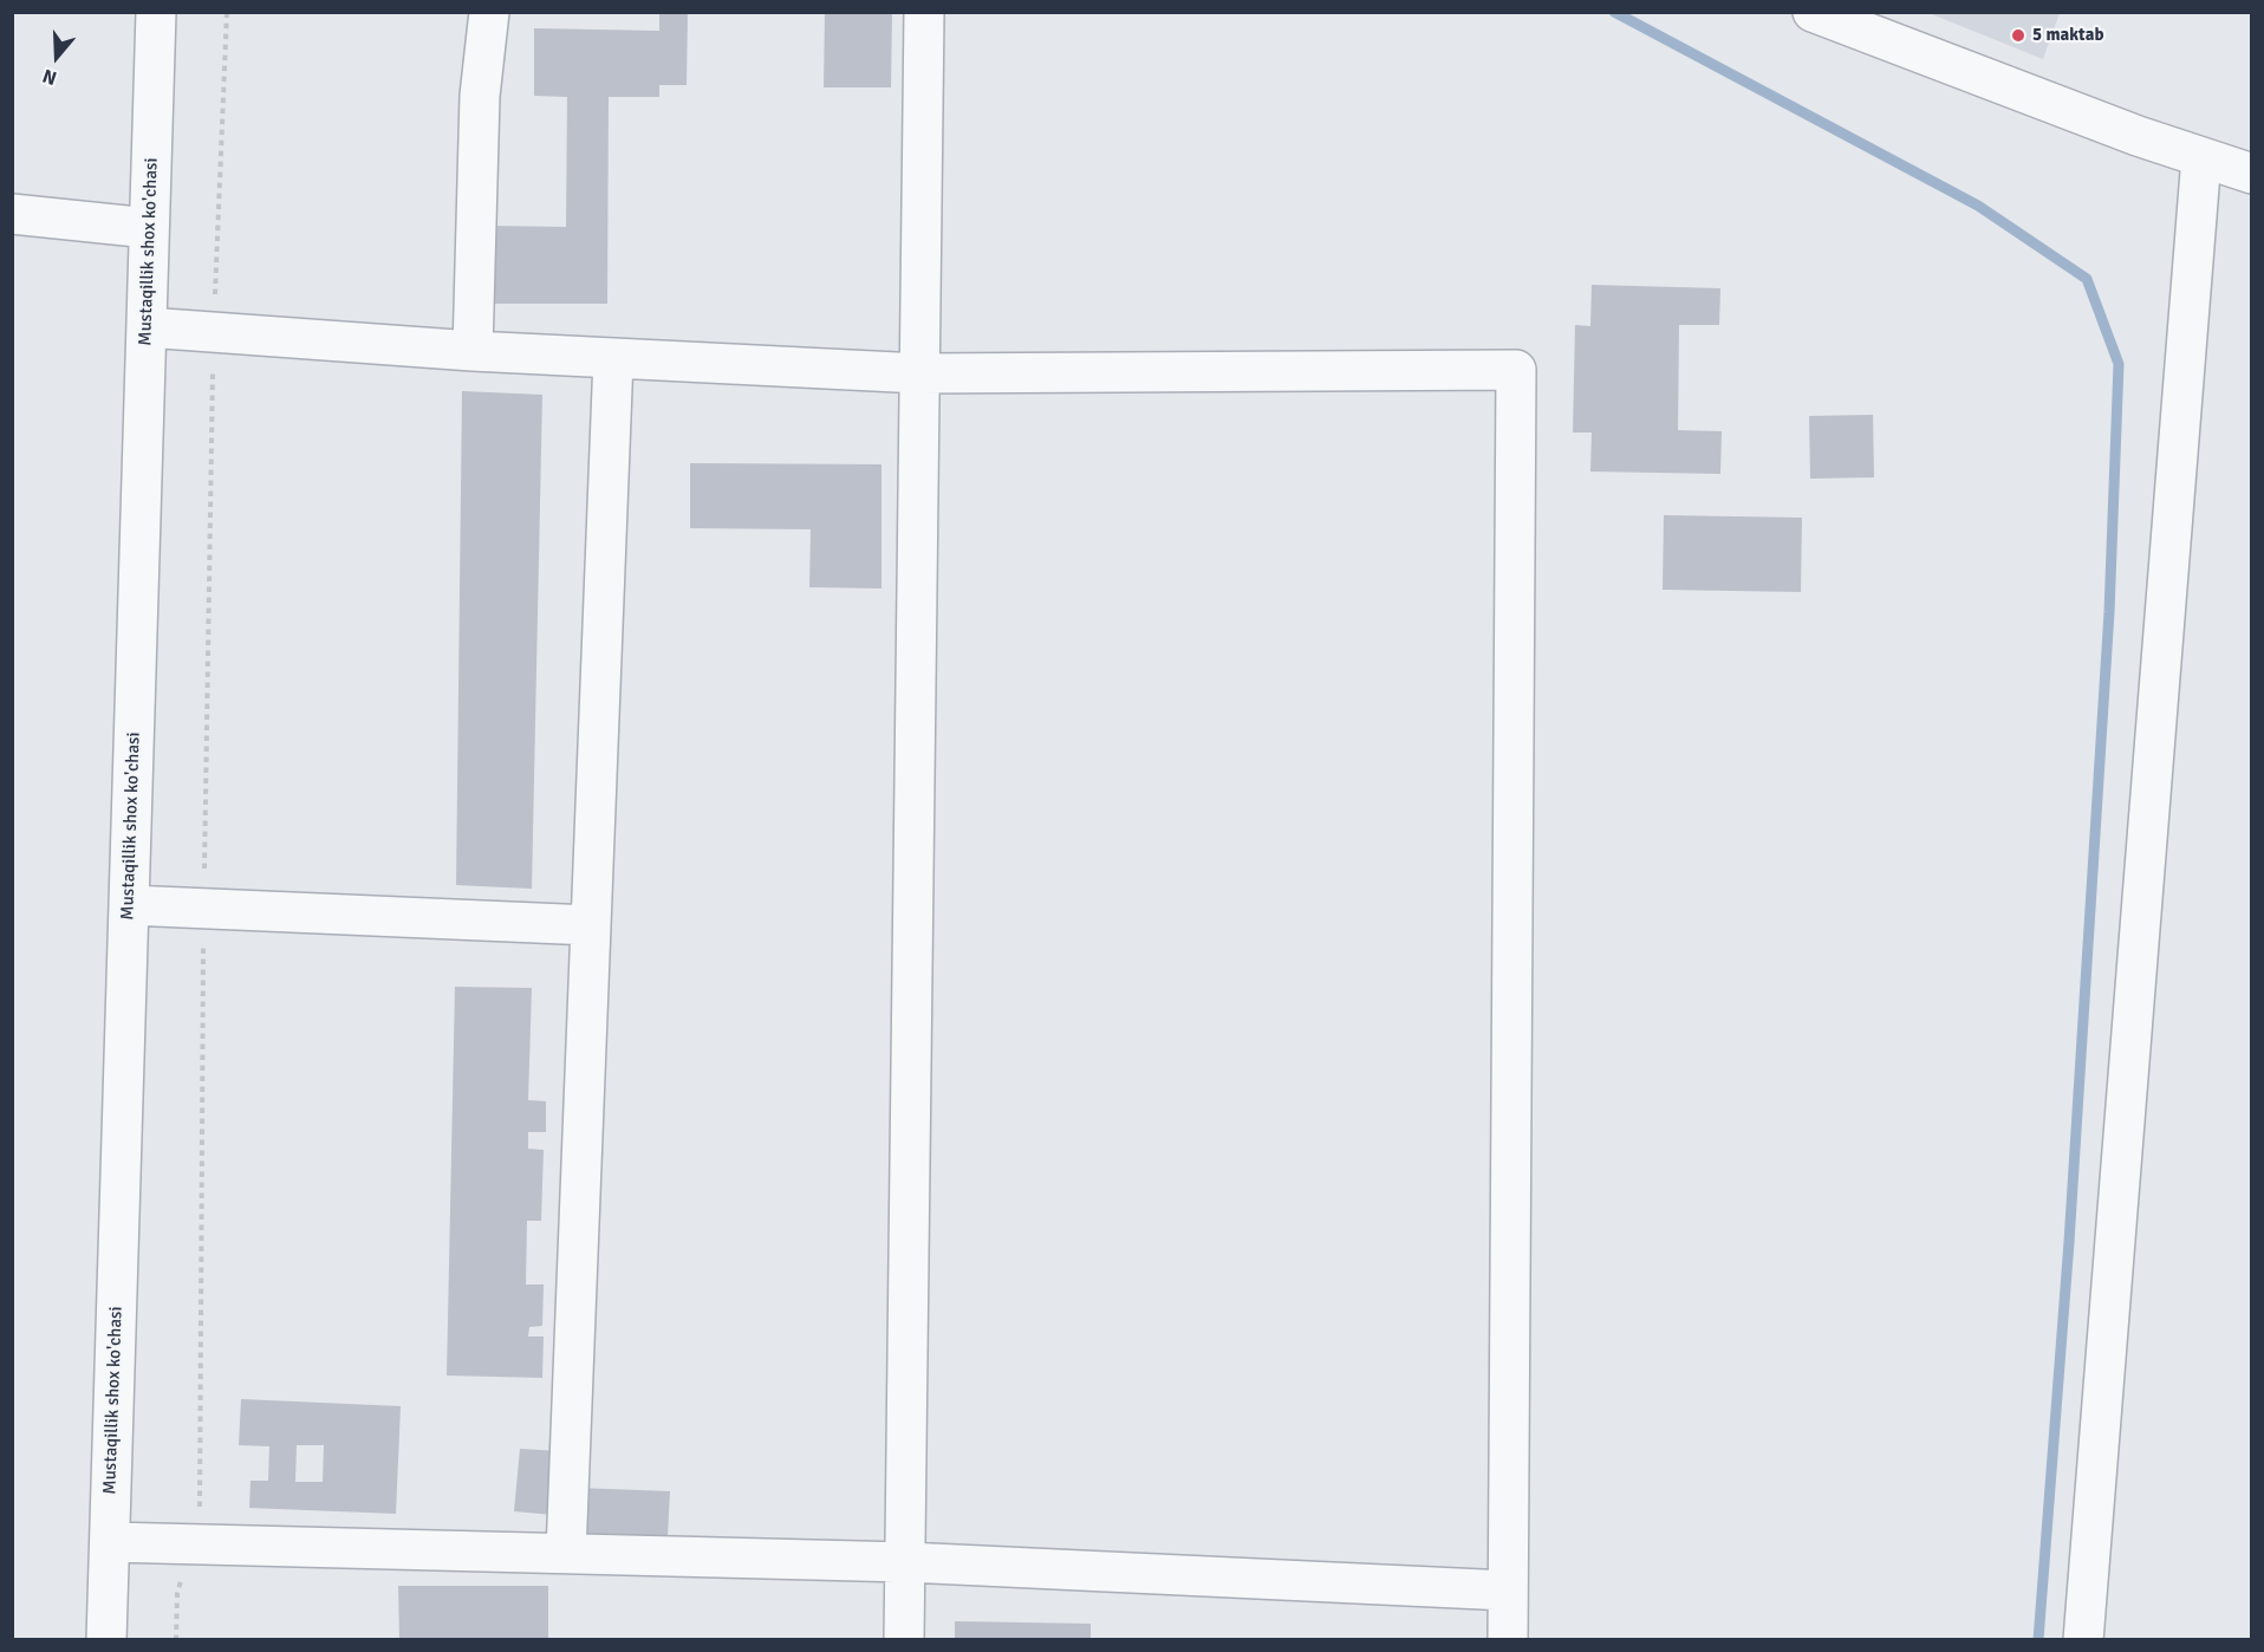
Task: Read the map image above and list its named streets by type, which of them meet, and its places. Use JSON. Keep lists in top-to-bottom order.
{
  "streets": {
    "street": ["Mustaqillik shox ko'chasi"]
  },
  "places": ["5 maktab"],
  "north": "bottom"
}
